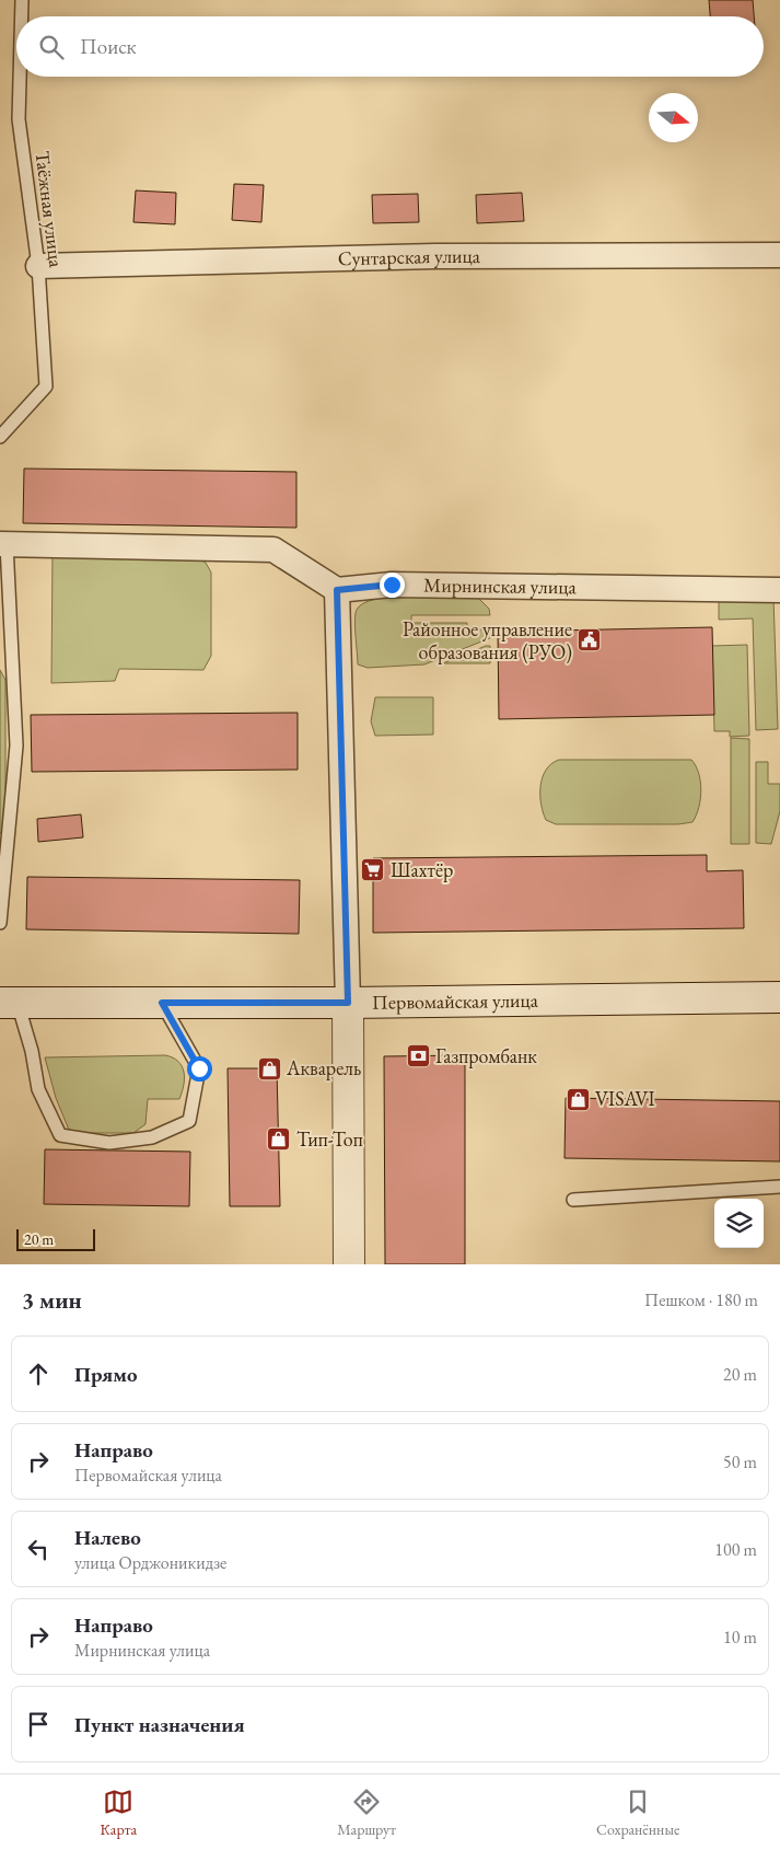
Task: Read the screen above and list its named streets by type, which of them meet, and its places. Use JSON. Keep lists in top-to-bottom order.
{
  "streets": {
    "main road": ["Первомайская улица"],
    "street": ["Сунтарская улица", "Мирнинская улица"],
    "lane": ["Таёжная улица"]
  },
  "crossings": [
    ["Таёжная улица", "Сунтарская улица"]
  ],
  "places": {
    "public building": ["Районное управление образования (РУО)"],
    "supermarket": ["Шахтёр"],
    "bank": ["Газпромбанк"],
    "shop": ["Акварель", "VISAVI", "Тип-Топ"]
  },
  "scale_bar": "20 m",
  "north": "right",
  "page": {
    "search": "Поиск",
    "scale": "20 m",
    "heading": ["3 мин", "Пешком · 180 m"],
    "list": [
      ["Прямо", "20 m"],
      ["Направо", "Первомайская улица", "50 m"],
      ["Налево", "улица Орджоникидзе", "100 m"],
      ["Направо", "Мирнинская улица", "10 m"],
      "Пункт назначения"
    ],
    "nav": ["Карта", "Маршрут", "Сохранённые"]
  }
}
